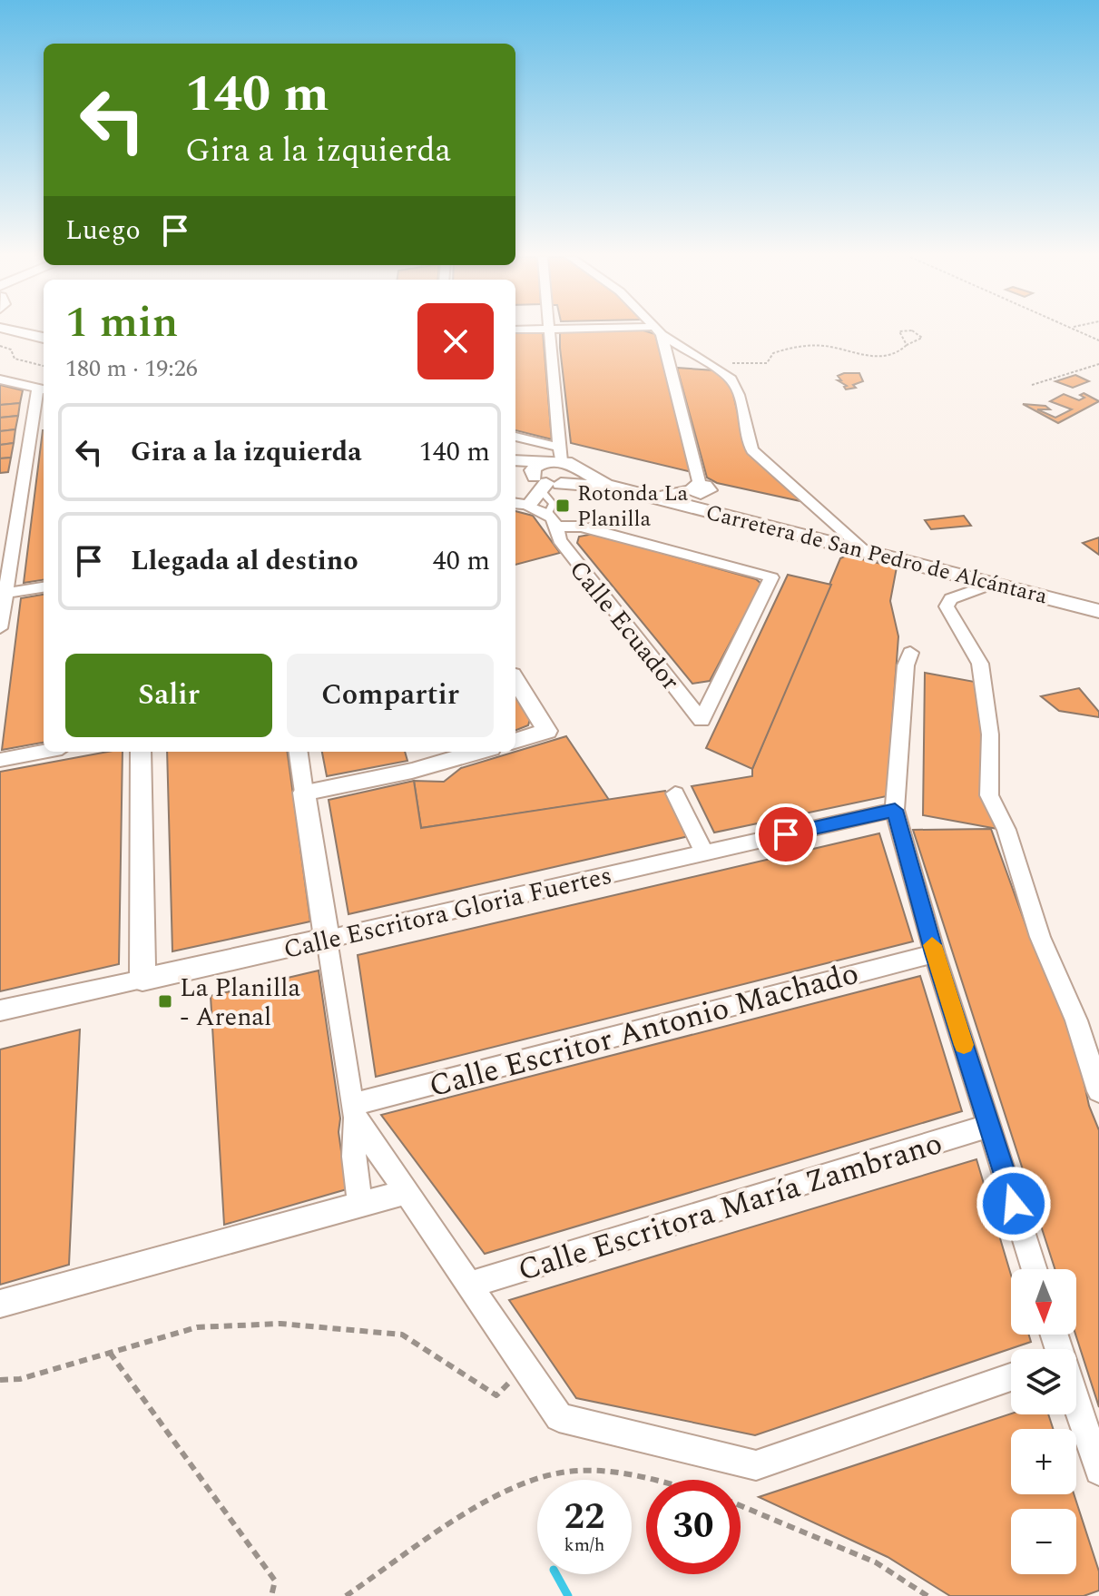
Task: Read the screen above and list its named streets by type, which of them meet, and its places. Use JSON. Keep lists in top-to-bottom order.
{
  "streets": {
    "main road": ["Carretera de San Pedro de Alcántara"],
    "street": [
      "Calle Ecuador",
      "Calle Escritora Gloria Fuertes",
      "Calle Escritor Antonio Machado",
      "Calle Escritora María Zambrano"
    ]
  },
  "places": {
    "transit": ["Rotonda La Planilla", "La Planilla - Arenal"]
  },
  "north": "bottom",
  "page": {
    "turn": ["140 m", "Gira a la izquierda"],
    "then": "Luego",
    "heading": ["1 min", "180 m · 19:26"],
    "list": [
      {
        "name": "Gira a la izquierda",
        "value": "140 m"
      },
      {
        "name": "Llegada al destino",
        "value": "40 m"
      }
    ],
    "buttons": ["Salir", "Compartir"],
    "map_buttons": ["+", "−"],
    "speed": "22 km/h",
    "limit": "30"
  }
}
